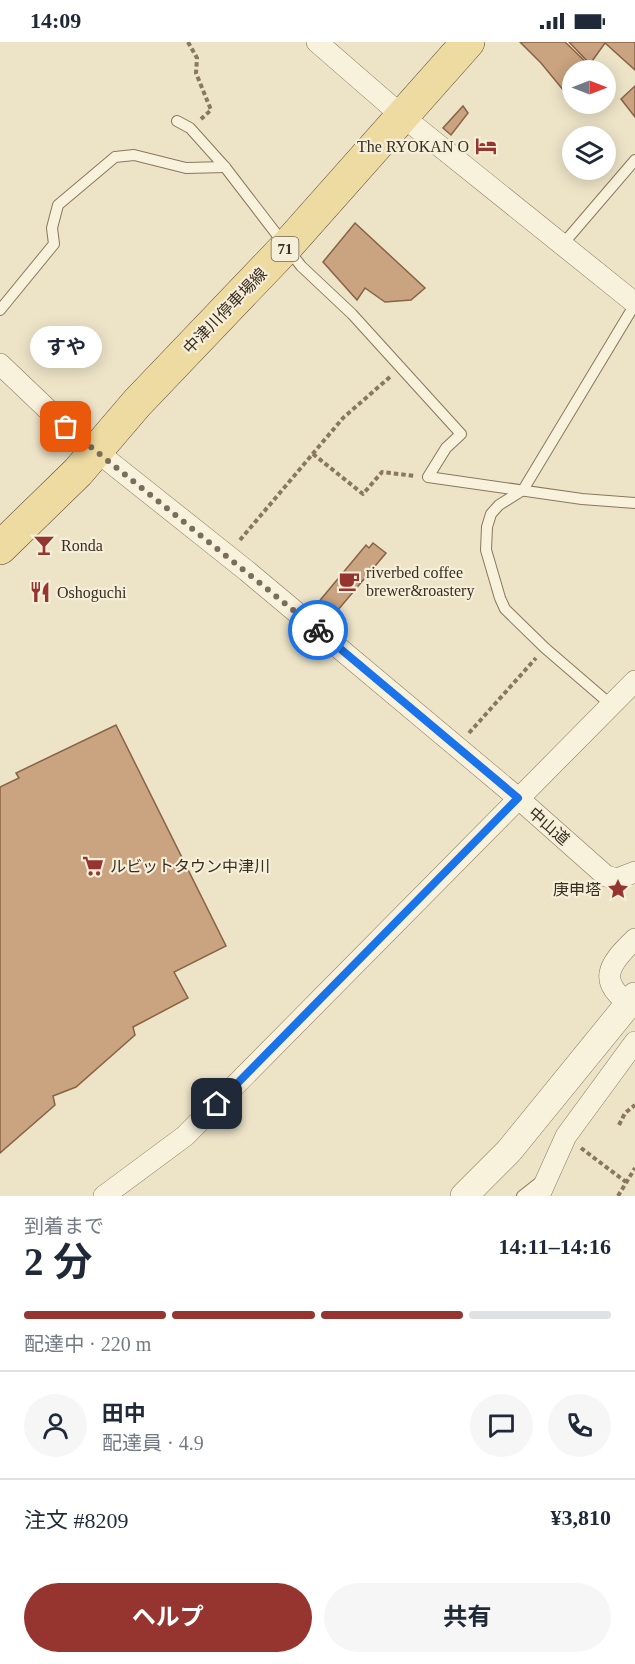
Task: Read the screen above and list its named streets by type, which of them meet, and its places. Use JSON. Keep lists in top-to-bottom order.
{
  "streets": {
    "main road": ["71", "中津川停車場線"],
    "street": ["中山道"]
  },
  "crossings": [
    ["中津川停車場線", "中山道"]
  ],
  "places": {
    "hotel": ["The RYOKAN O"],
    "other": ["すや"],
    "bar": ["Ronda"],
    "cafe": ["riverbed coffee brewer&roastery"],
    "restaurant": ["Oshoguchi"],
    "supermarket": ["ルビットタウン中津川"],
    "place": ["庚申塔"]
  },
  "north": "right",
  "page": {
    "status": "14:09",
    "bubble": "すや",
    "heading": ["2 分", "到着まで", "14:11–14:16"],
    "panel": [
      "田中",
      "配達員 · 4.9",
      "注文 #8209",
      "¥3,810"
    ],
    "bar": "配達中 · 220 m",
    "buttons": ["ヘルプ", "共有"]
  }
}
